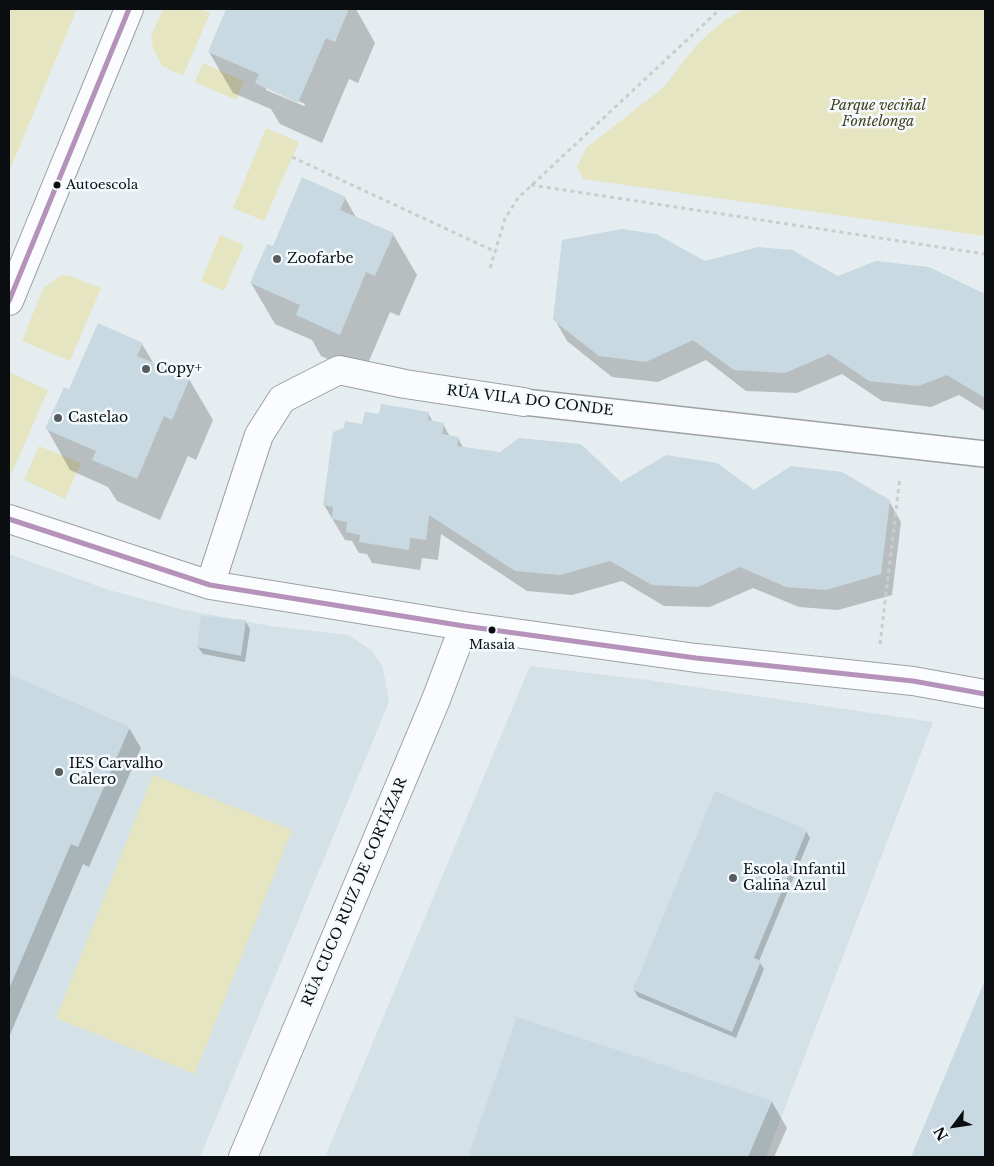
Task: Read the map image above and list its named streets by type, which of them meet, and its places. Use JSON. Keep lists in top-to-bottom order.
{
  "streets": {
    "street": ["RÚA VILA DO CONDE", "RÚA CUCO RUIZ DE CORTÁZAR"]
  },
  "parks": ["Parque veciñal Fontelonga"],
  "places": [
    "Autoescola",
    "Zoofarbe",
    "Copy+",
    "Castelao",
    "Masaia",
    "IES Carvalho Calero",
    "Escola Infantil Galiña Azul"
  ],
  "north": "bottom left"
}
